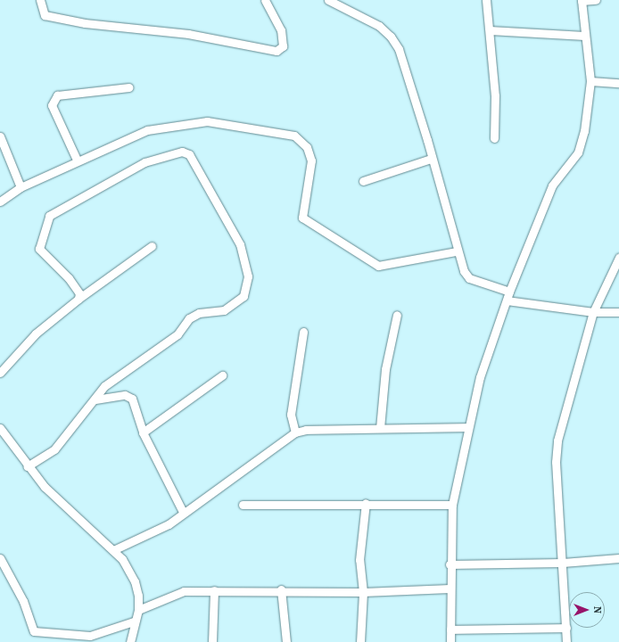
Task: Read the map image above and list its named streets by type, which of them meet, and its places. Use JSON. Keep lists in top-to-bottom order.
{
  "north": "right"
}
